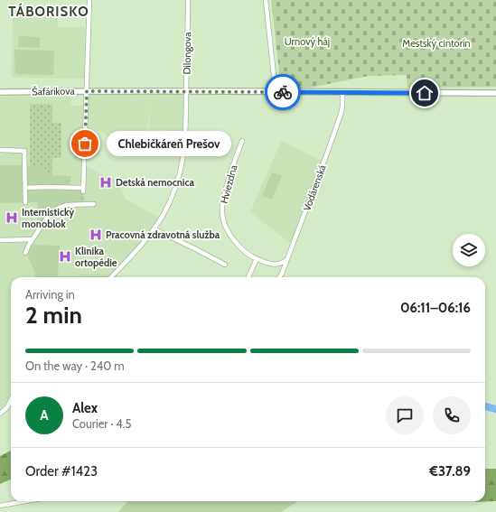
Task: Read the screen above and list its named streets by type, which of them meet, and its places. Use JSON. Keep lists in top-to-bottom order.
{
  "streets": {
    "street": [
      "Dilongova",
      "Šafárikova",
      "Hviezdna",
      "Vodárenská"
    ]
  },
  "crossings": [
    ["Dilongova", "Šafárikova"],
    ["Šafárikova", "Vodárenská"],
    ["Hviezdna", "Vodárenská"]
  ],
  "districts": ["TÁBORISKO"],
  "parks": ["Urnový háj", "Mestský cintorín"],
  "places": {
    "other": ["Chlebičkáreň Prešov"],
    "hospital": [
      "Detská nemocnica",
      "Internistický monoblok",
      "Pracovná zdravotná služba",
      "Klinika ortopédie"
    ]
  },
  "page": {
    "bubble": "Chlebičkáreň Prešov",
    "heading": ["2 min", "Arriving in", "06:11–06:16"],
    "panel": [
      "Alex",
      "Courier · 4.5",
      "Order #1423",
      "€37.89"
    ],
    "bar": "On the way · 240 m",
    "round": "A"
  }
}
